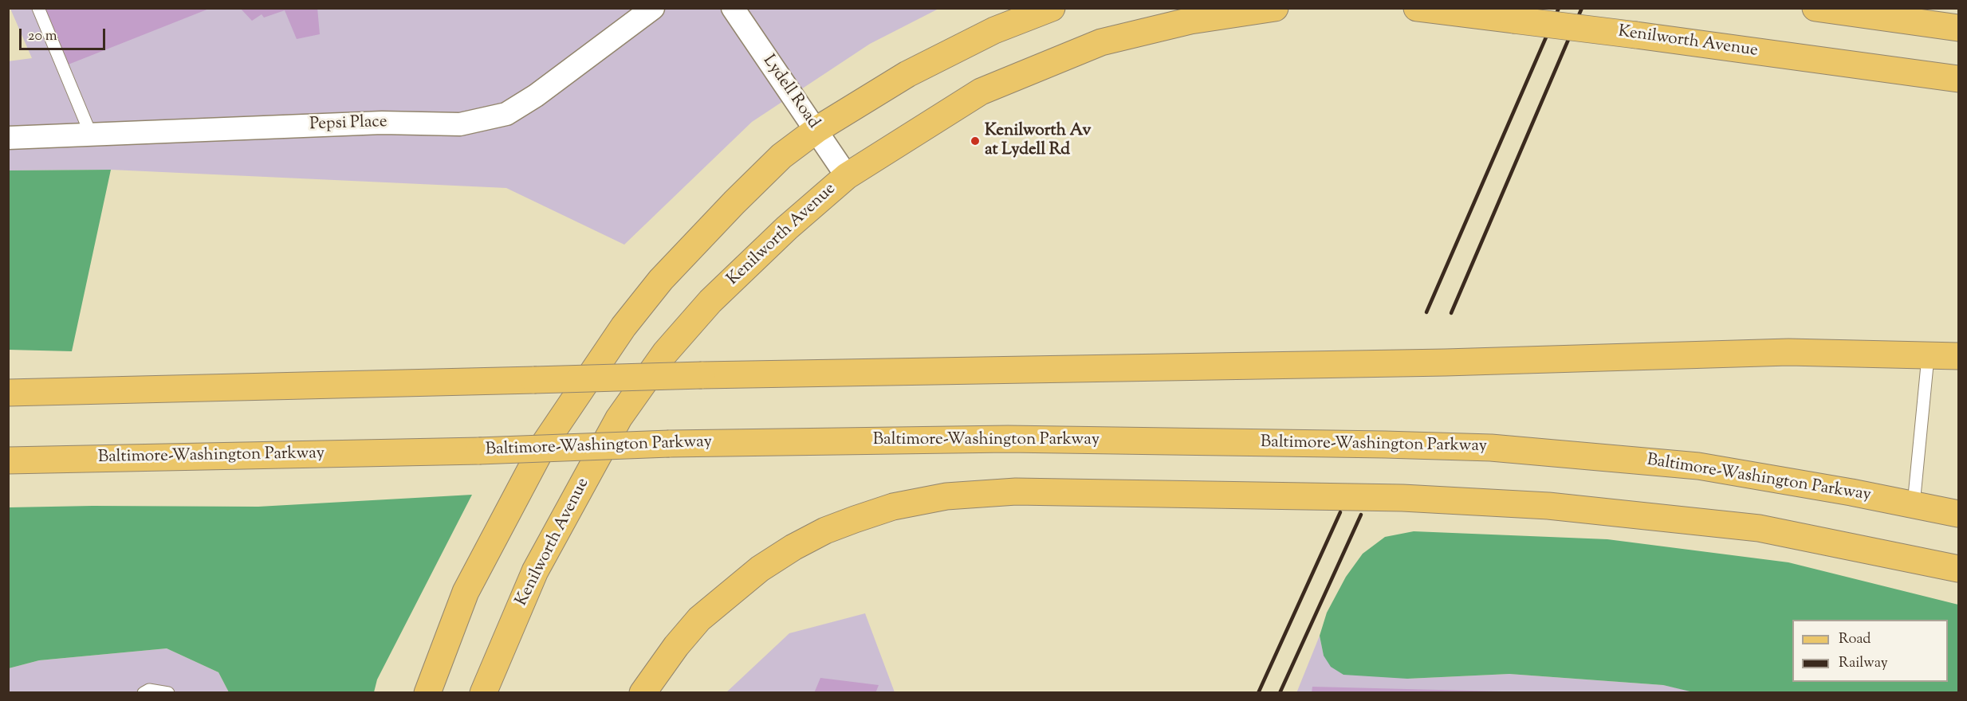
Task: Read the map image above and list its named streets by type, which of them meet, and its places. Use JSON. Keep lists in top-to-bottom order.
{
  "streets": {
    "main road": ["Kenilworth Avenue", "Baltimore-Washington Parkway"],
    "street": ["Lydell Road", "Pepsi Place"]
  },
  "crossings": [
    ["Kenilworth Avenue", "Lydell Road"]
  ],
  "places": ["Kenilworth Av at Lydell Rd"],
  "legend": ["Road", "Railway"],
  "scale_bar": "20 m"
}
